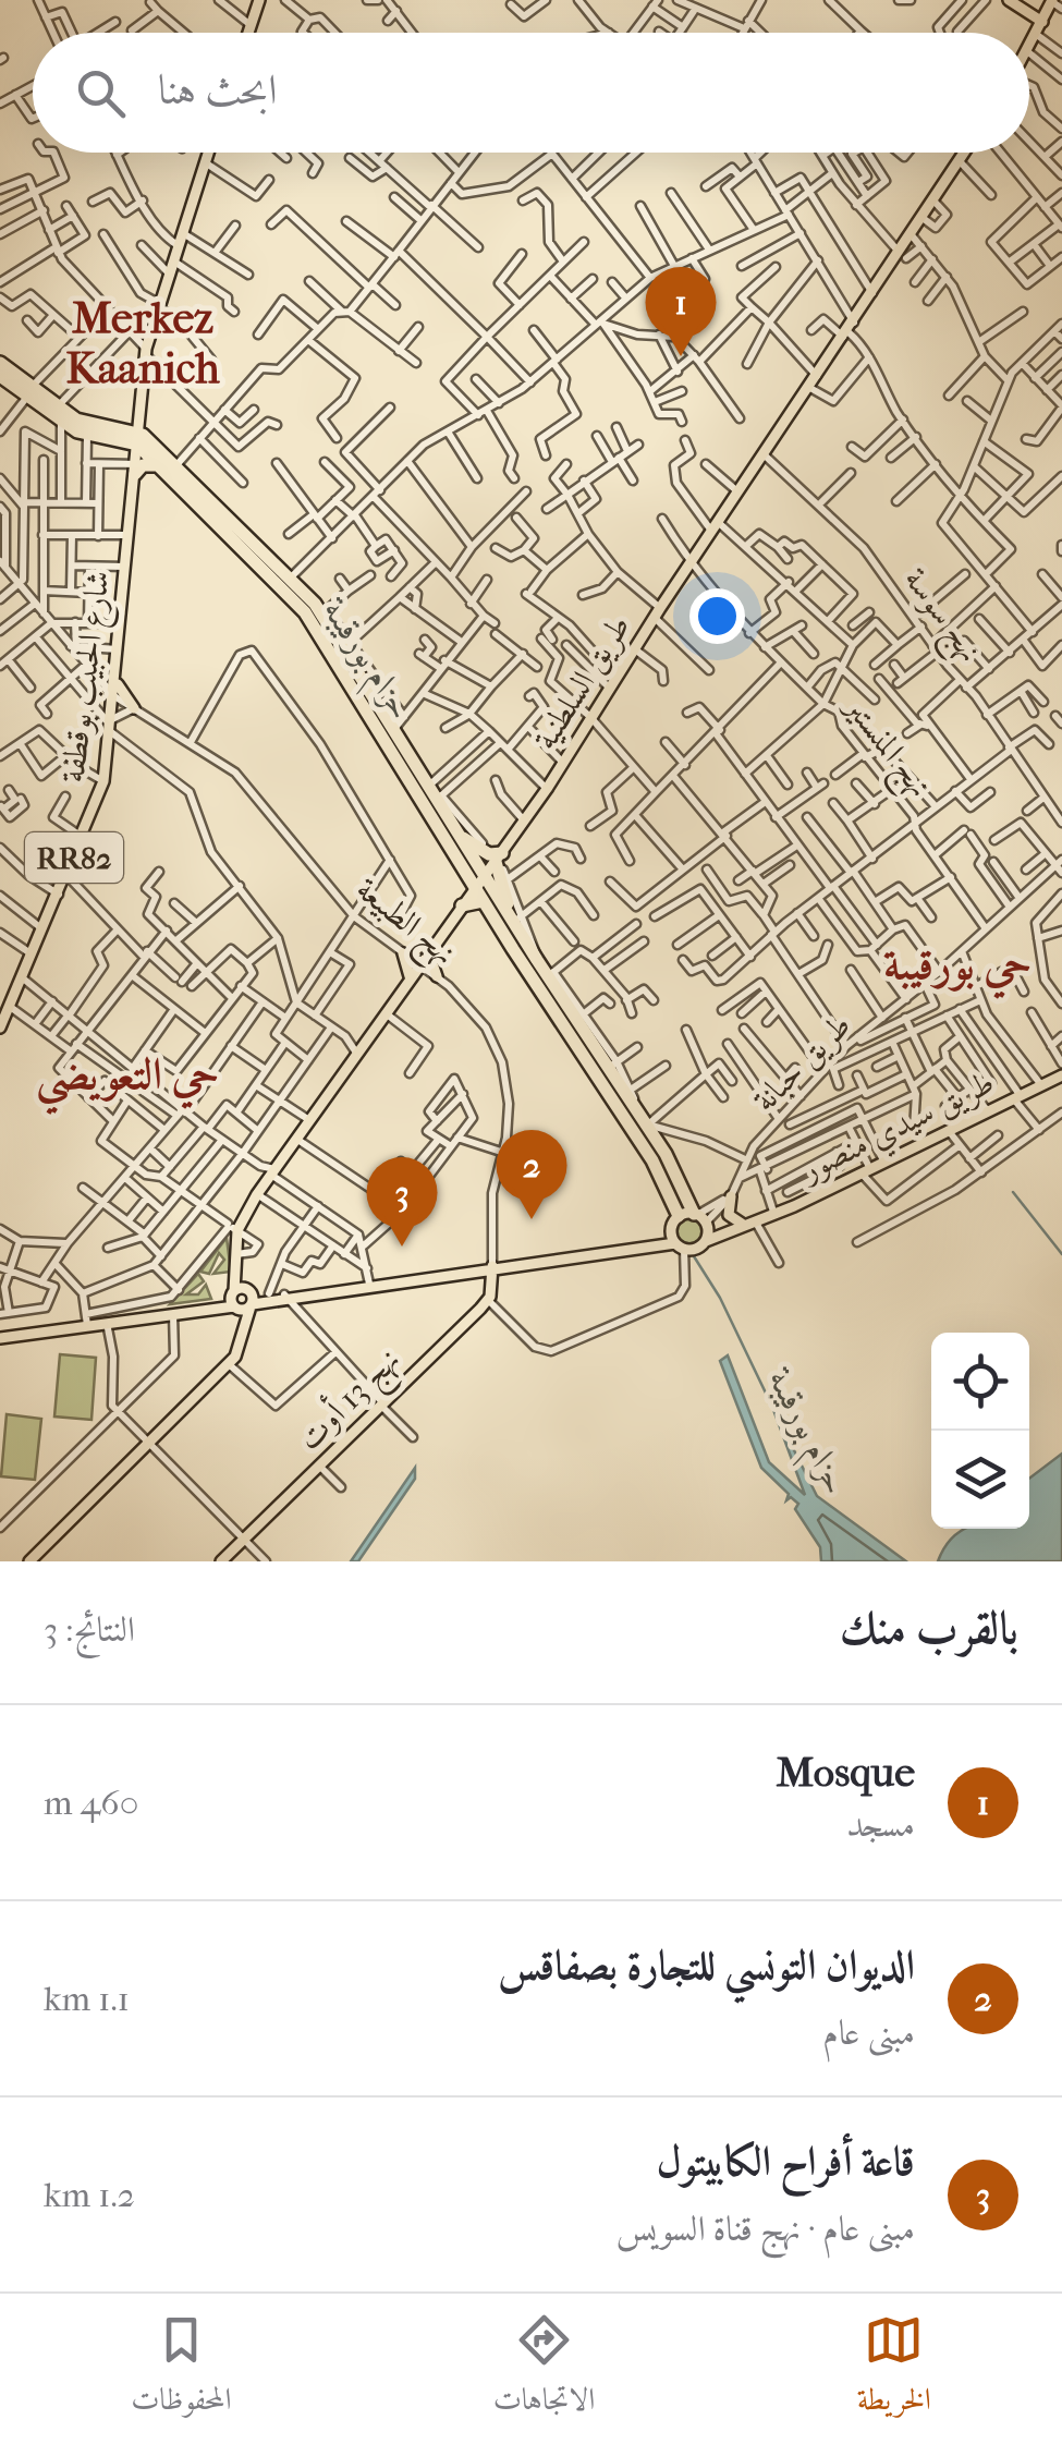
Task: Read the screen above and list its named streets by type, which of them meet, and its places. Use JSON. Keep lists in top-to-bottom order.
{
  "streets": {
    "main road": [
      "شارع الحبيب بوقطفة",
      "طريق السلطنية",
      "RR82",
      "طريق سيدي منصور",
      "نهج 13 أوت"
    ],
    "street": [
      "نهج سوسة",
      "نهج المنستير",
      "نهج الطبيعة",
      "طريق حبانة"
    ]
  },
  "crossings": [
    ["نهج سوسة", "طريق السلطنية"],
    ["شارع الحبيب بوقطفة", "نهج الطبيعة"],
    ["طريق السلطنية", "نهج المنستير"],
    ["نهج المنستير", "طريق حبانة"],
    ["نهج الطبيعة", "طريق سيدي منصور"],
    ["طريق حبانة", "طريق سيدي منصور"]
  ],
  "districts": ["Merkez Kaanich", "حي بورقيبة", "حي التعويضي"],
  "water": ["حزام بورقيبة"],
  "page": {
    "search": "ابحث هنا",
    "pins": ["1", "2", "3"],
    "heading": ["بالقرب منك", "النتائج: 3"],
    "list": [
      {
        "mark": "1",
        "name": "Mosque",
        "note": "مسجد",
        "value": "460 m"
      },
      {
        "mark": "2",
        "name": "الديوان التونسي للتجارة بصفاقس",
        "note": "مبنى عام",
        "value": "1.1 km"
      },
      {
        "mark": "3",
        "name": "قاعة أفراح الكابيتول",
        "note": "مبنى عام · نهج قناة السويس",
        "value": "1.2 km"
      }
    ],
    "nav": ["الخريطة", "الاتجاهات", "المحفوظات"]
  }
}
